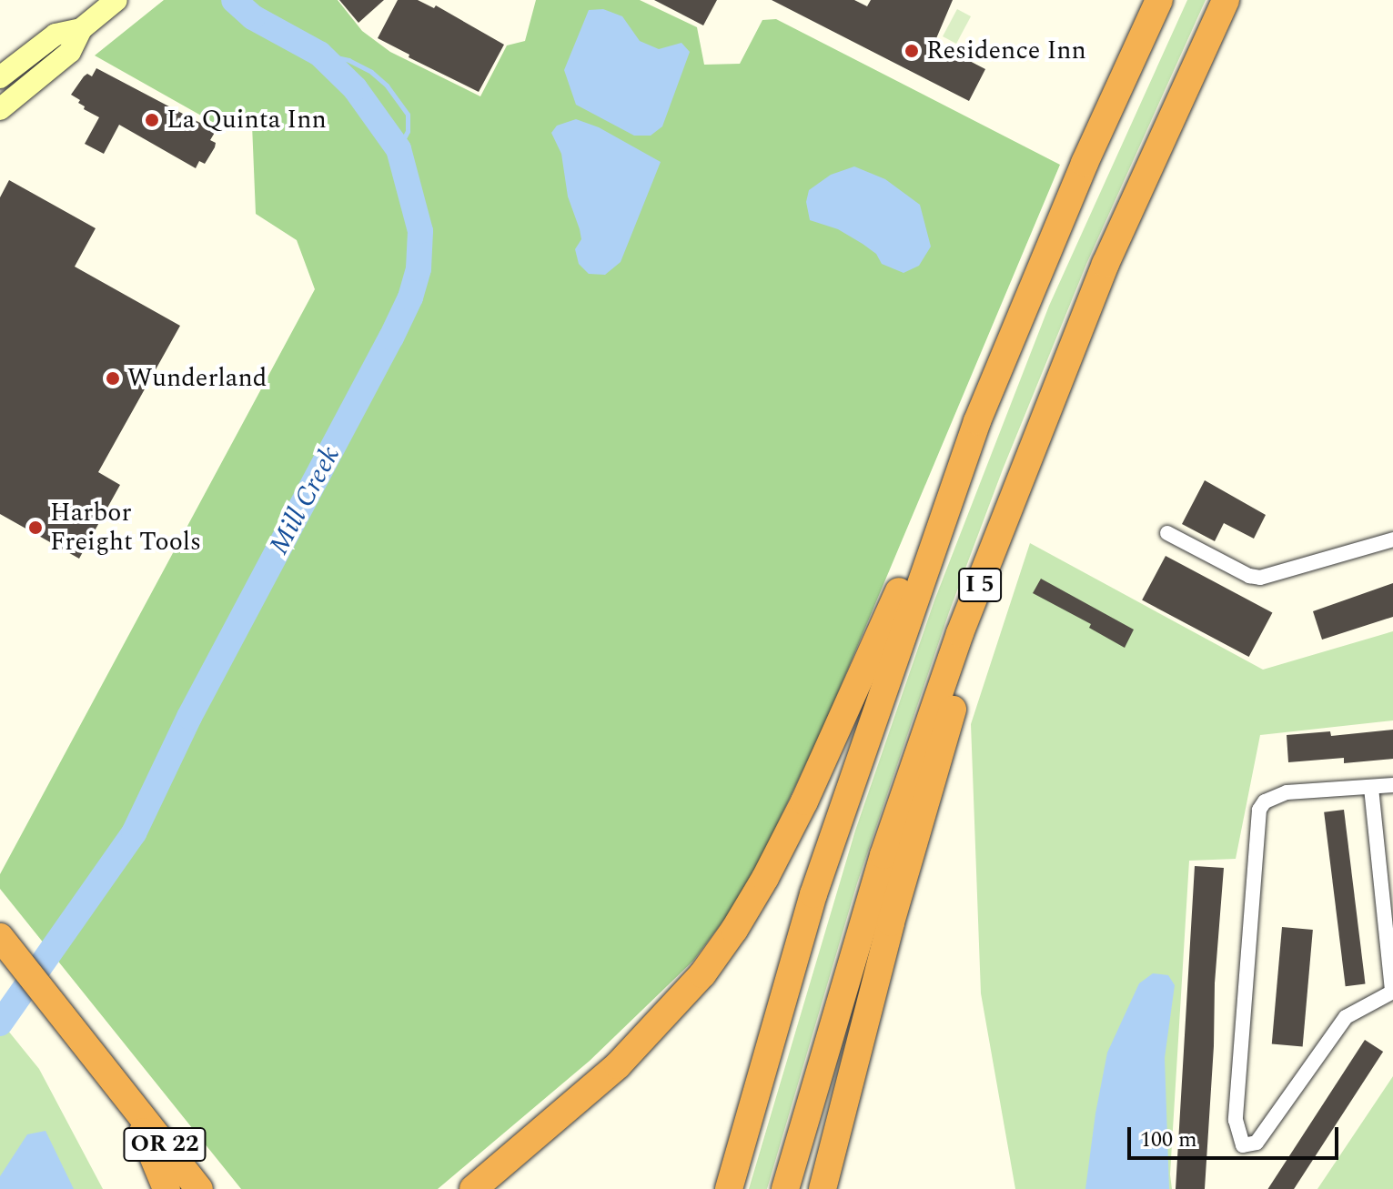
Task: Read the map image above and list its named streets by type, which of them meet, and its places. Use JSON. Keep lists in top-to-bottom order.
{
  "streets": {
    "highway": ["I 5", "OR 22"]
  },
  "water": ["Mill Creek"],
  "places": [
    "Residence Inn",
    "La Quinta Inn",
    "Wunderland",
    "Harbor Freight Tools"
  ],
  "scale_bar": "100 m"
}
